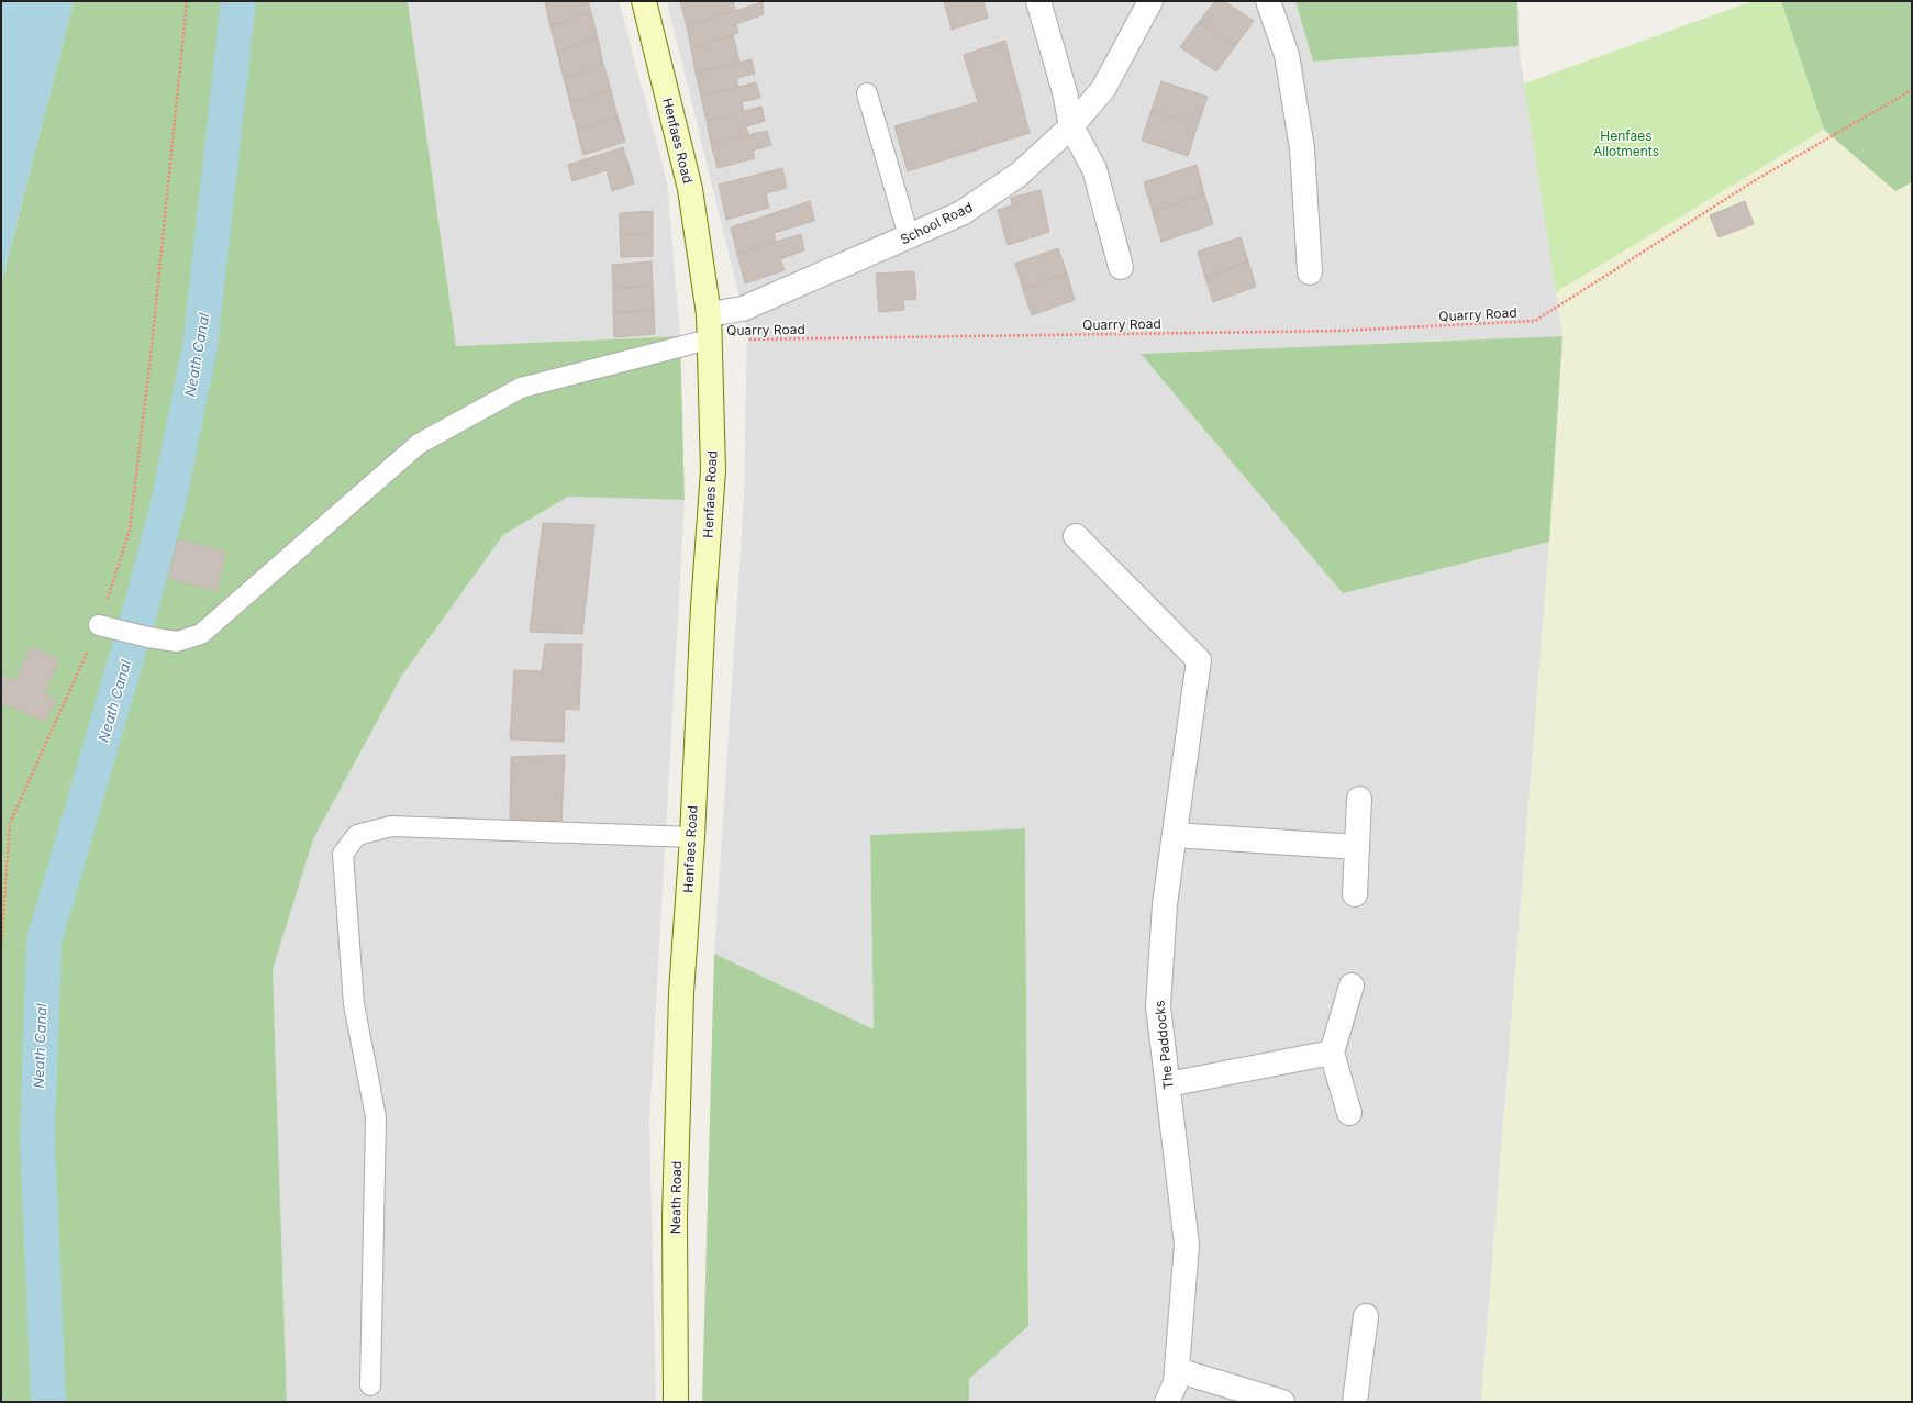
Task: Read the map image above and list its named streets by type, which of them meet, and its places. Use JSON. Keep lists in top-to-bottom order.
{
  "streets": {
    "main road": ["Henfaes Road", "Neath Road"],
    "street": ["School Road", "The Paddocks"],
    "path": ["Quarry Road"]
  },
  "crossings": [
    ["Henfaes Road", "School Road"],
    ["Henfaes Road", "Quarry Road"],
    ["Henfaes Road", "Neath Road"]
  ],
  "water": ["Neath Canal"],
  "parks": ["Henfaes Allotments"]
}
